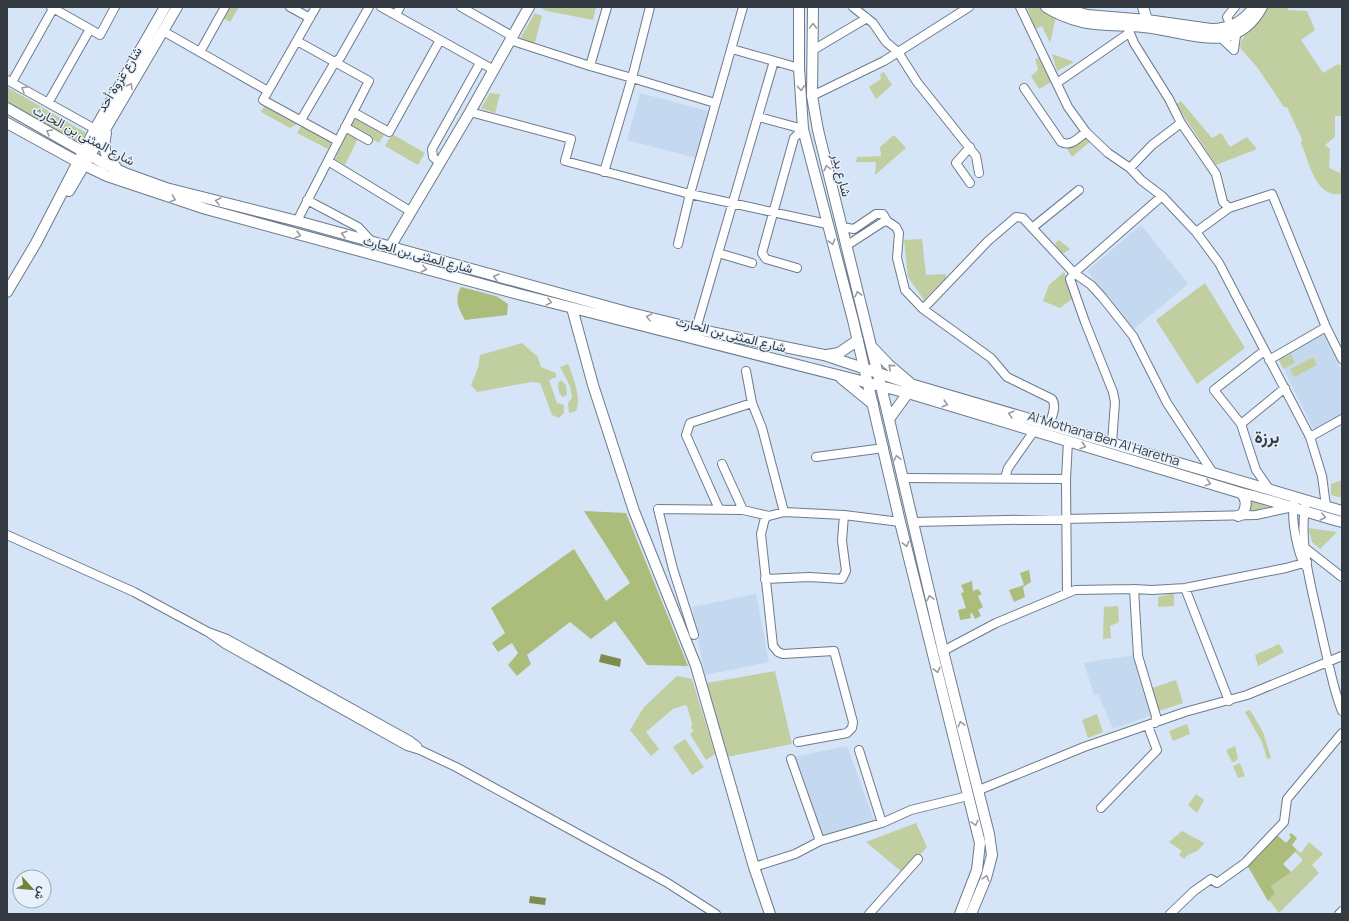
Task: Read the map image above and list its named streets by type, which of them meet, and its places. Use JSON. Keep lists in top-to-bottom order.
{
  "streets": {
    "main road": [
      "شارع غزوة أحد",
      "شارع المثنى بن الحارث",
      "شارع بدر",
      "Al Mothana Ben Al Haretha"
    ]
  },
  "crossings": [
    ["شارع غزوة أحد", "شارع المثنى بن الحارث"],
    ["شارع المثنى بن الحارث", "شارع بدر"],
    ["شارع المثنى بن الحارث", "Al Mothana Ben Al Haretha"]
  ],
  "districts": ["برزة"],
  "north": "bottom right"
}
